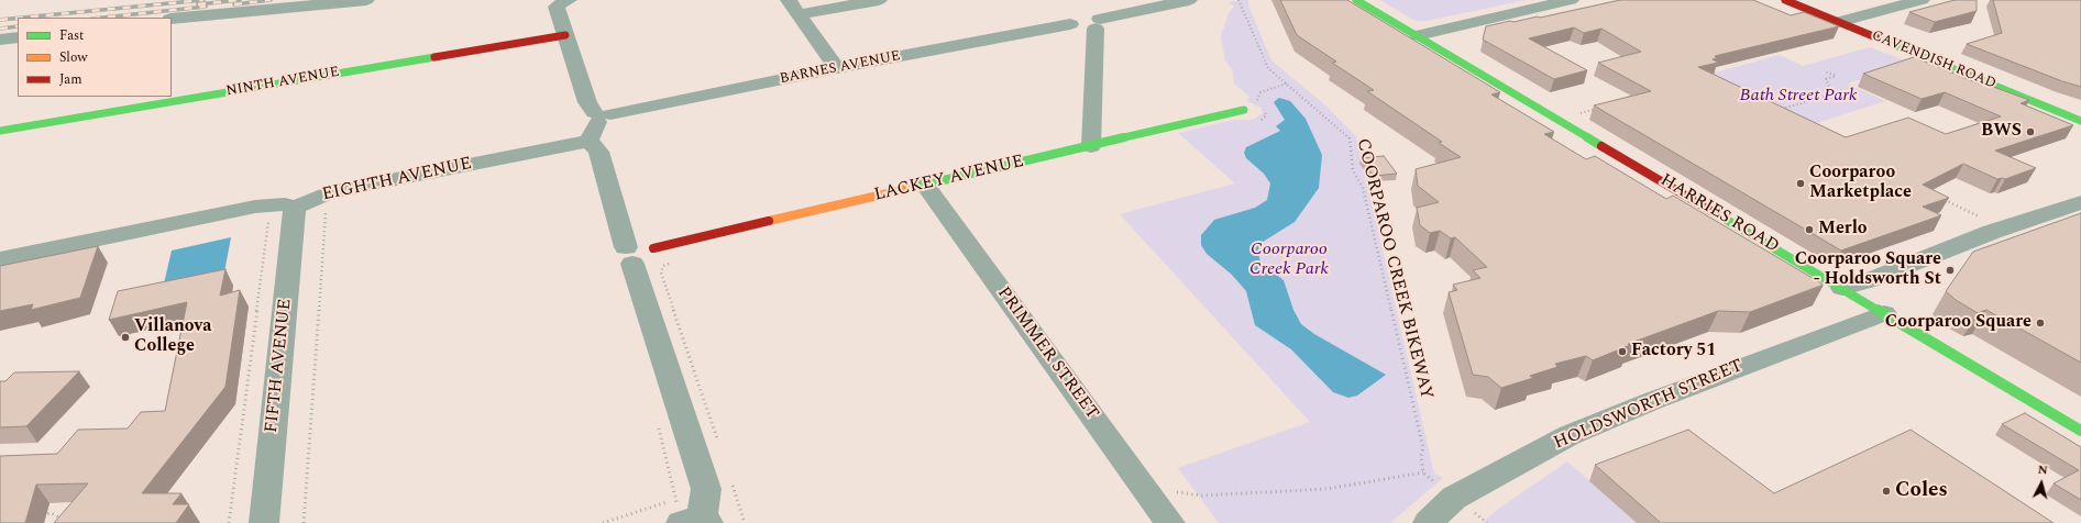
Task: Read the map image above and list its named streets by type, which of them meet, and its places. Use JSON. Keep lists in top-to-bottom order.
{
  "streets": {
    "street": [
      "CAVENDISH ROAD",
      "BARNES AVENUE",
      "NINTH AVENUE",
      "LACKEY AVENUE",
      "EIGHTH AVENUE",
      "HARRIES ROAD",
      "PRIMMER STREET",
      "FIFTH AVENUE",
      "HOLDSWORTH STREET"
    ],
    "path": ["COORPAROO CREEK BIKEWAY"]
  },
  "crossings": [
    ["BARNES AVENUE", "EIGHTH AVENUE"],
    ["LACKEY AVENUE", "PRIMMER STREET"],
    ["EIGHTH AVENUE", "FIFTH AVENUE"],
    ["HARRIES ROAD", "HOLDSWORTH STREET"]
  ],
  "parks": ["Bath Street Park", "Coorparoo Creek Park"],
  "places": [
    "BWS",
    "Coorparoo Marketplace",
    "Merlo",
    "Coorparoo Square - Holdsworth St",
    "Coorparoo Square",
    "Villanova College",
    "Factory 51",
    "Coles"
  ],
  "legend": ["Fast", "Slow", "Jam"],
  "north": "top"
}
